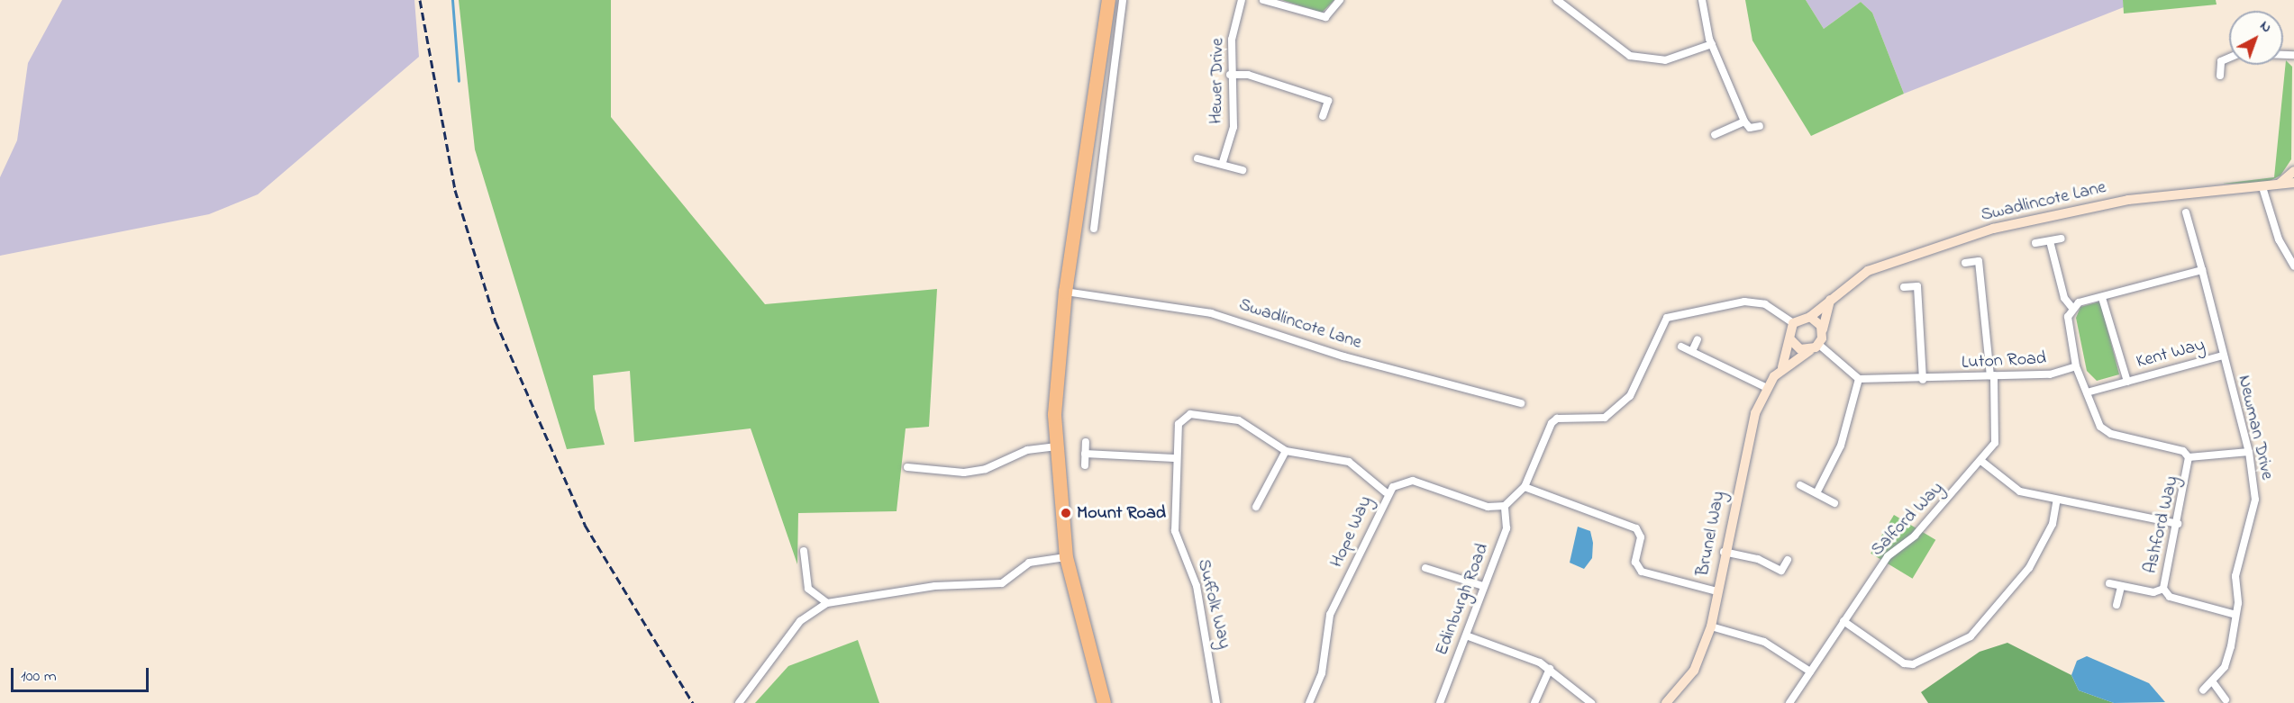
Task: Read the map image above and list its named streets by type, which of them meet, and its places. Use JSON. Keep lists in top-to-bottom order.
{
  "streets": {
    "street": [
      "Hewer Drive",
      "Swadlincote Lane",
      "Kent Way",
      "Luton Road",
      "Newman Drive",
      "Salford Way",
      "Ashford Way",
      "Hope Way",
      "Brunel Way",
      "Edinburgh Road",
      "Suffolk Way"
    ]
  },
  "crossings": [
    ["Swadlincote Lane", "Brunel Way"],
    ["Kent Way", "Newman Drive"],
    ["Luton Road", "Salford Way"],
    ["Newman Drive", "Ashford Way"],
    ["Hope Way", "Edinburgh Road"],
    ["Hope Way", "Suffolk Way"]
  ],
  "places": ["Mount Road"],
  "scale_bar": "100 m",
  "north": "top right"
}
